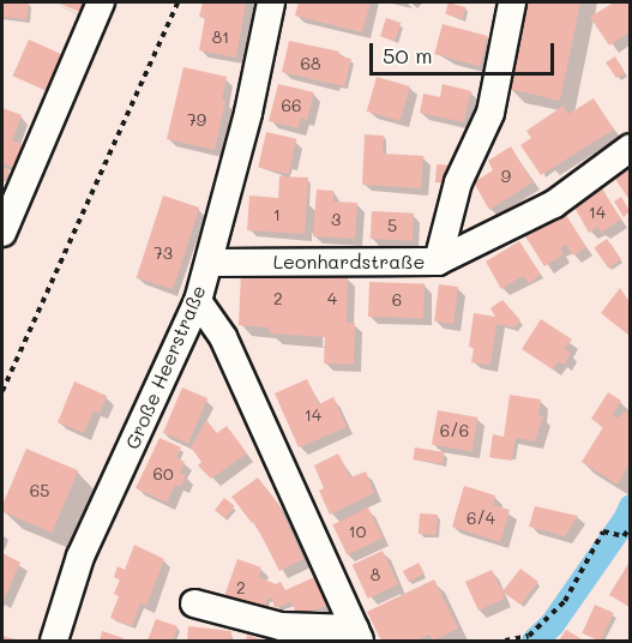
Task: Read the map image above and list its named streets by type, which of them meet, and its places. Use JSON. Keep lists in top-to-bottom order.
{
  "streets": {
    "street": ["Leonhardstraße", "Große Heerstraße"]
  },
  "crossings": [
    ["Leonhardstraße", "Große Heerstraße"]
  ],
  "house_numbers": [
    "81",
    "68",
    "66",
    "79",
    "9",
    "14",
    "1",
    "3",
    "5",
    "73",
    "2",
    "4",
    "6",
    "14",
    "6/6",
    "60",
    "65",
    "6/4",
    "10",
    "8",
    "2"
  ],
  "scale_bar": "50 m"
}
